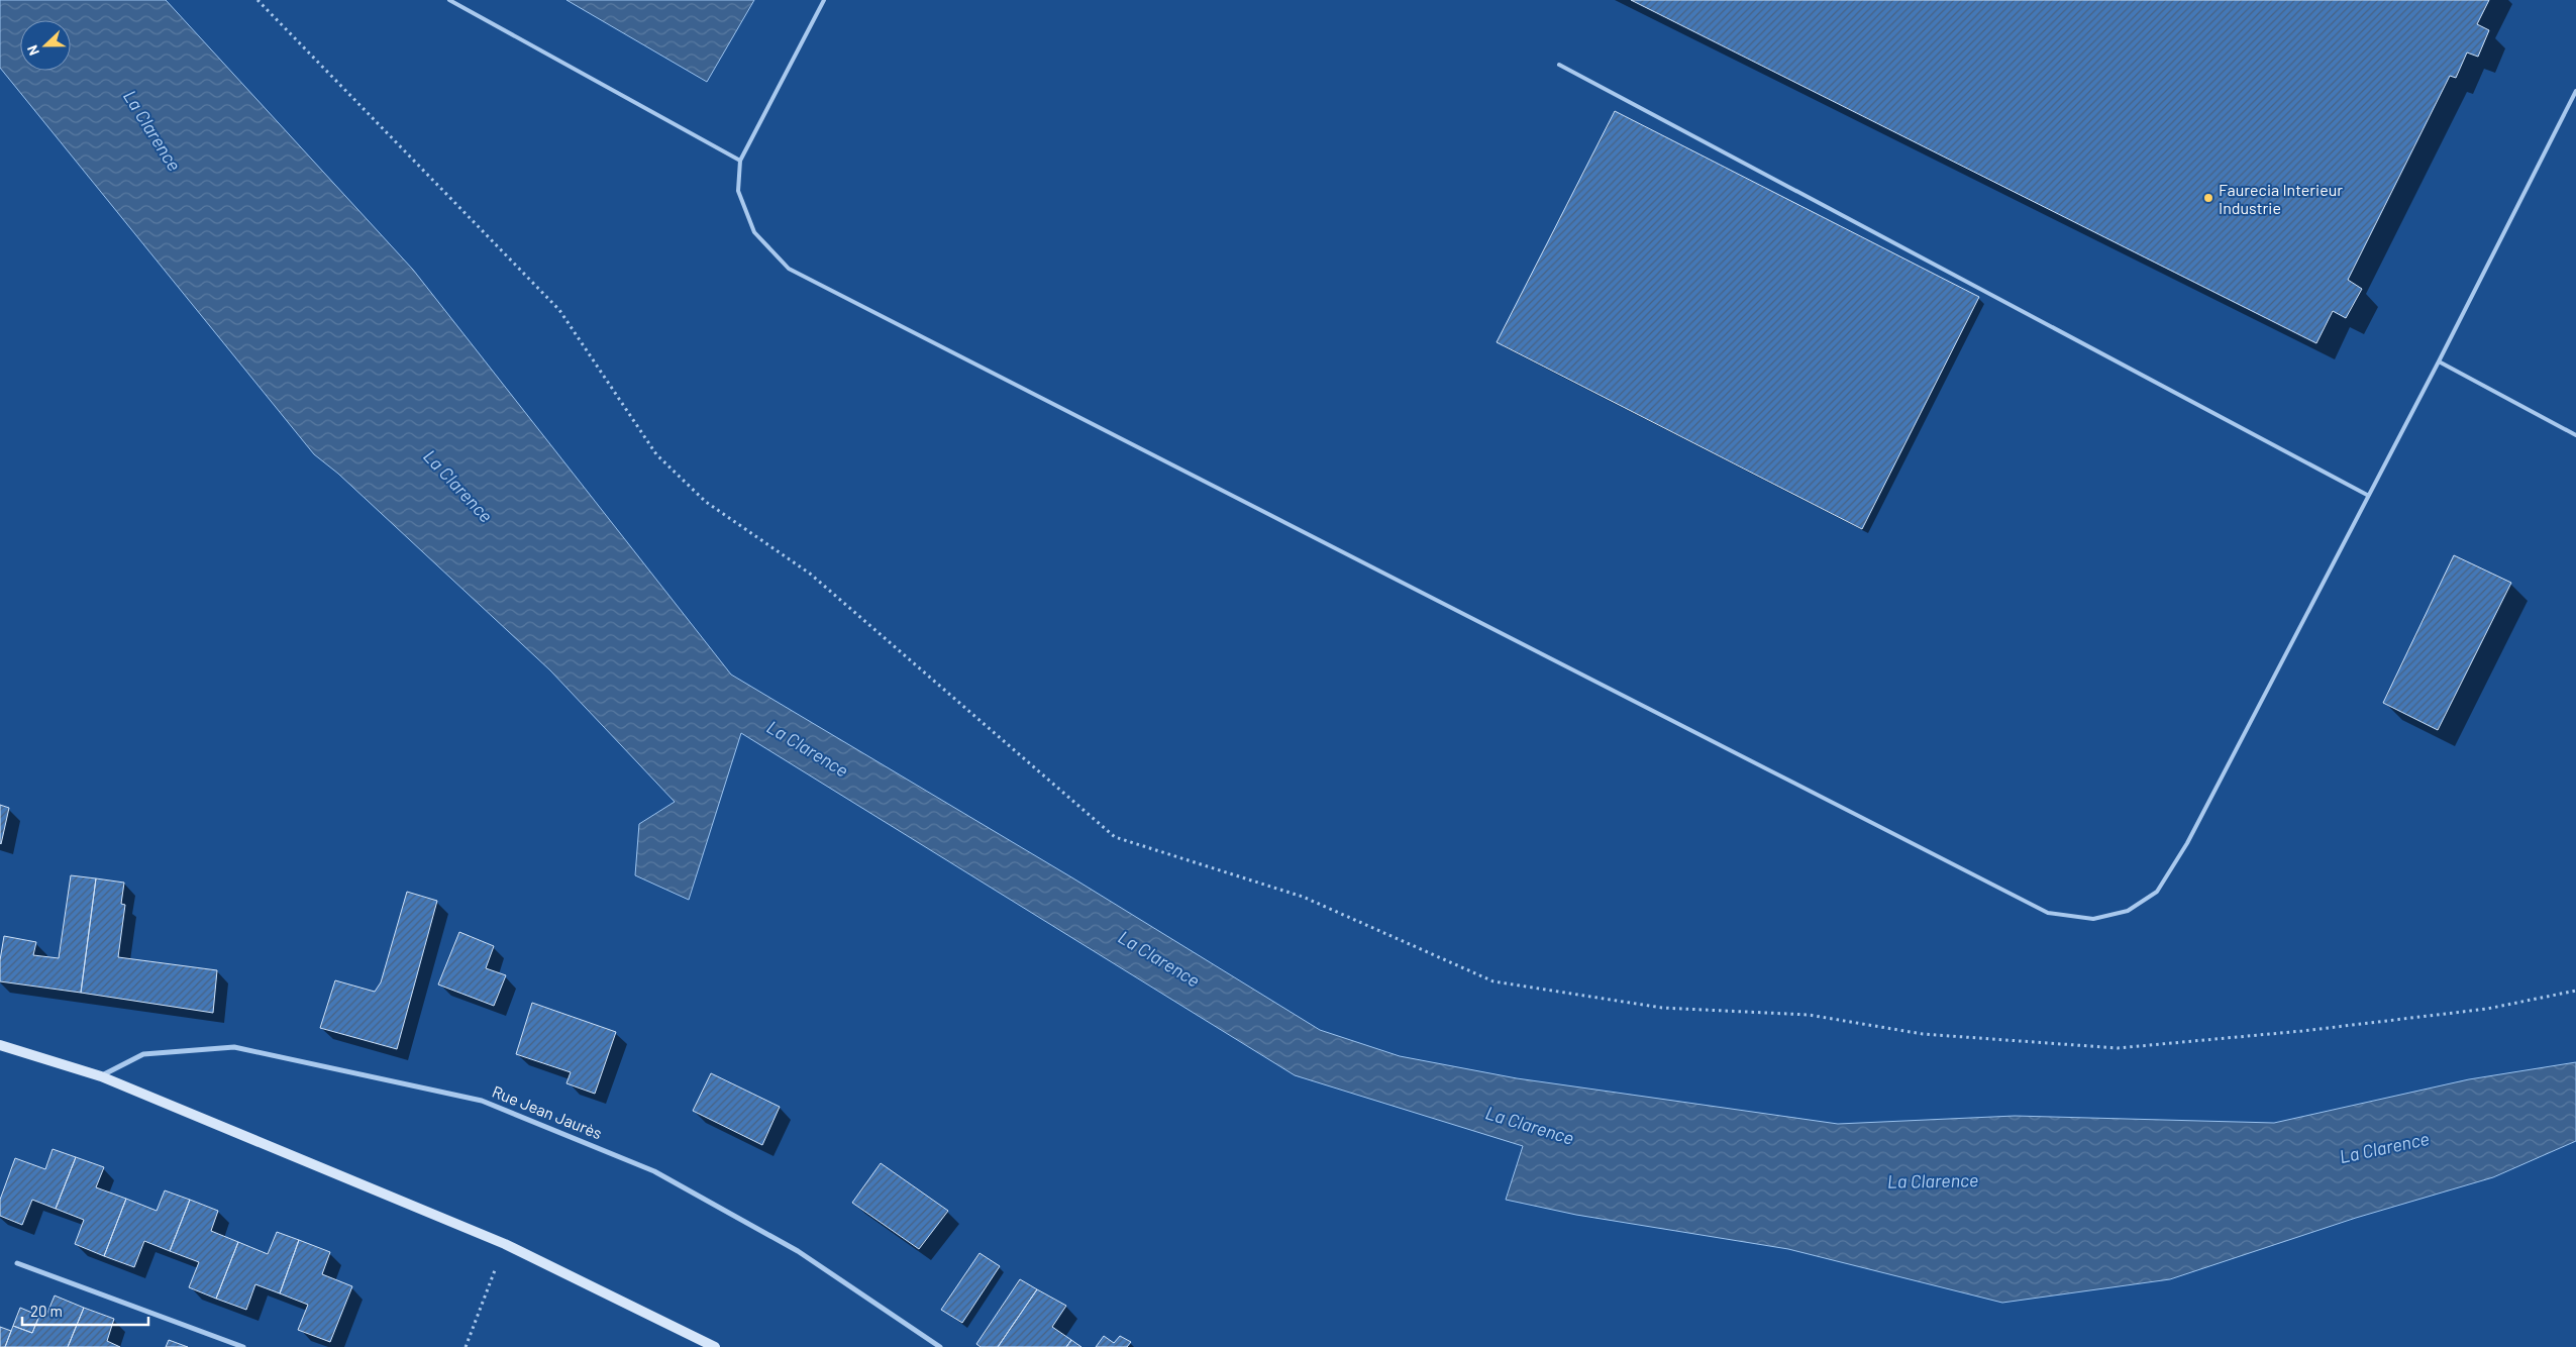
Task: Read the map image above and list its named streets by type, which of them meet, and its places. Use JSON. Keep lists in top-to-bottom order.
{
  "streets": {
    "street": ["Rue Jean Jaurès"]
  },
  "water": ["La Clarence"],
  "places": ["Faurecia Interieur Industrie"],
  "scale_bar": "20 m",
  "north": "left"
}
